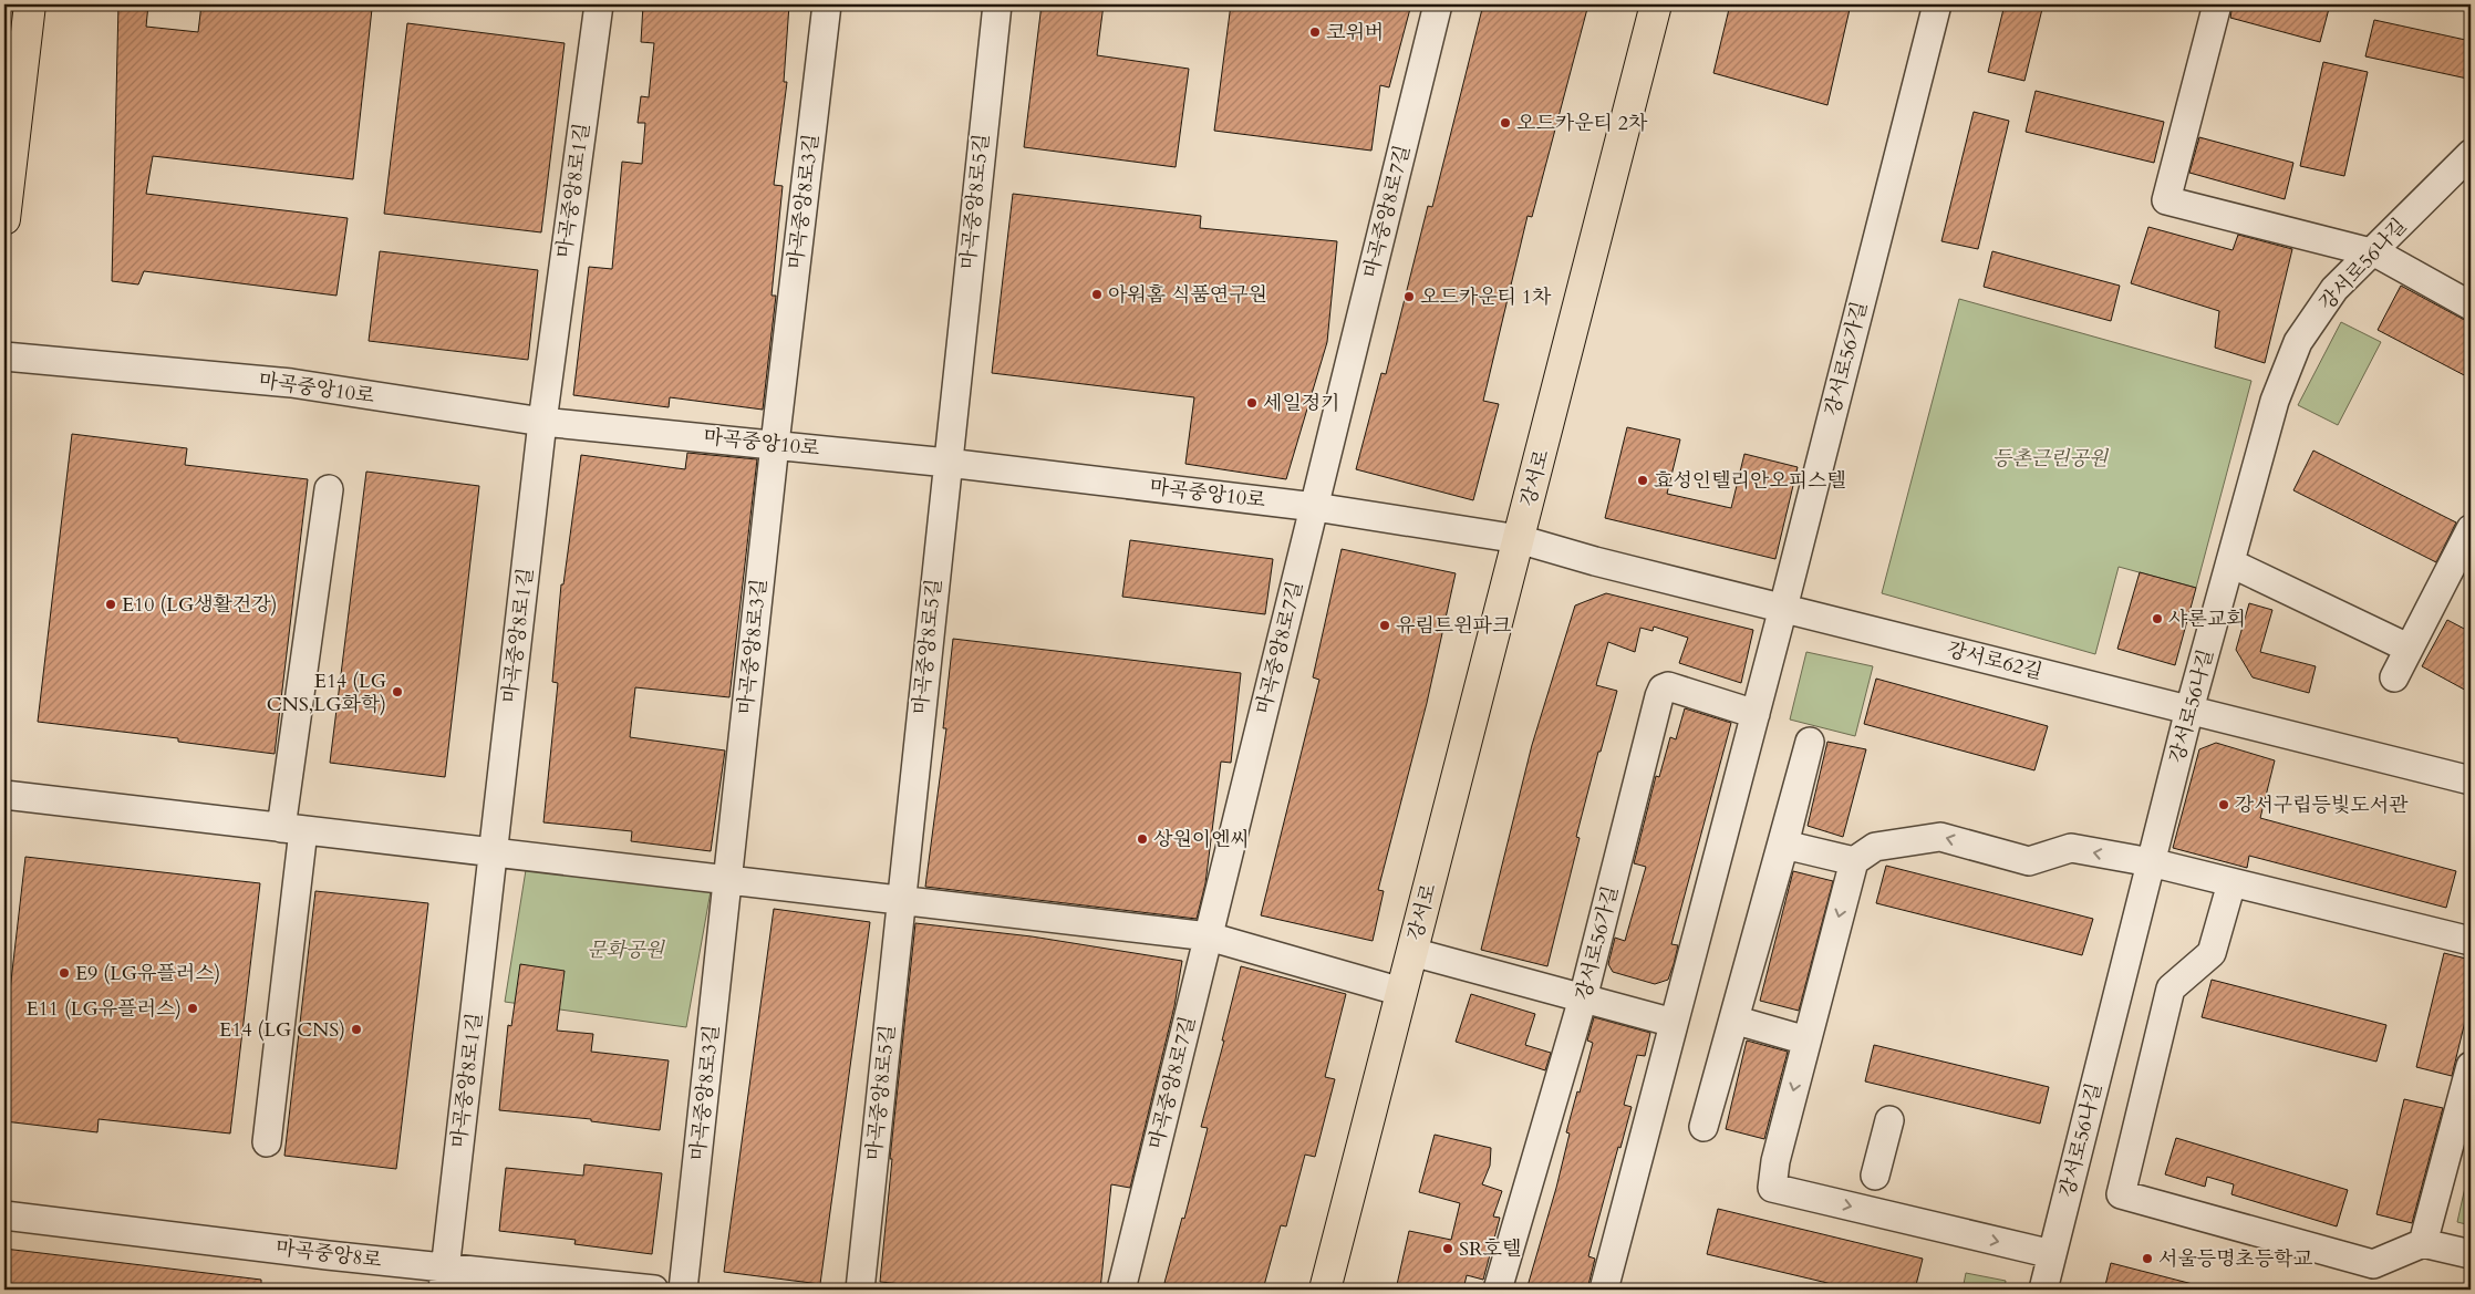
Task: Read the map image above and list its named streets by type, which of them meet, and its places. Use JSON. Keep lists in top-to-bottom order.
{
  "streets": {
    "main road": ["강서로"],
    "street": [
      "마곡중앙8로1길",
      "마곡중앙8로3길",
      "마곡중앙8로5길",
      "마곡중앙8로7길",
      "강서로56나길",
      "강서로56가길",
      "마곡중앙10로",
      "강서로62길",
      "마곡중앙8로"
    ]
  },
  "crossings": [
    ["마곡중앙8로1길", "마곡중앙10로"],
    ["마곡중앙8로1길", "마곡중앙8로"],
    ["마곡중앙8로3길", "마곡중앙10로"],
    ["마곡중앙8로5길", "마곡중앙10로"],
    ["마곡중앙8로7길", "마곡중앙10로"],
    ["강서로56나길", "강서로62길"],
    ["강서로56가길", "강서로"],
    ["강서로56가길", "강서로62길"],
    ["마곡중앙10로", "강서로"],
    ["마곡중앙10로", "강서로62길"],
    ["강서로", "강서로62길"]
  ],
  "parks": ["등촌근린공원", "문화공원"],
  "places": [
    "코위버",
    "오드카운티 2차",
    "아워홈 식품연구원",
    "오드카운티 1차",
    "세일정기",
    "효성인텔리안오피스텔",
    "E10 (LG생활건강)",
    "샤론교회",
    "유림트윈파크",
    "E14 (LG CNS,LG화학)",
    "강서구립등빛도서관",
    "상원이엔씨",
    "E9 (LG유플러스)",
    "E11 (LG유플러스)",
    "E14 (LG CNS)",
    "SR호텔",
    "서울등명초등학교"
  ]
}
